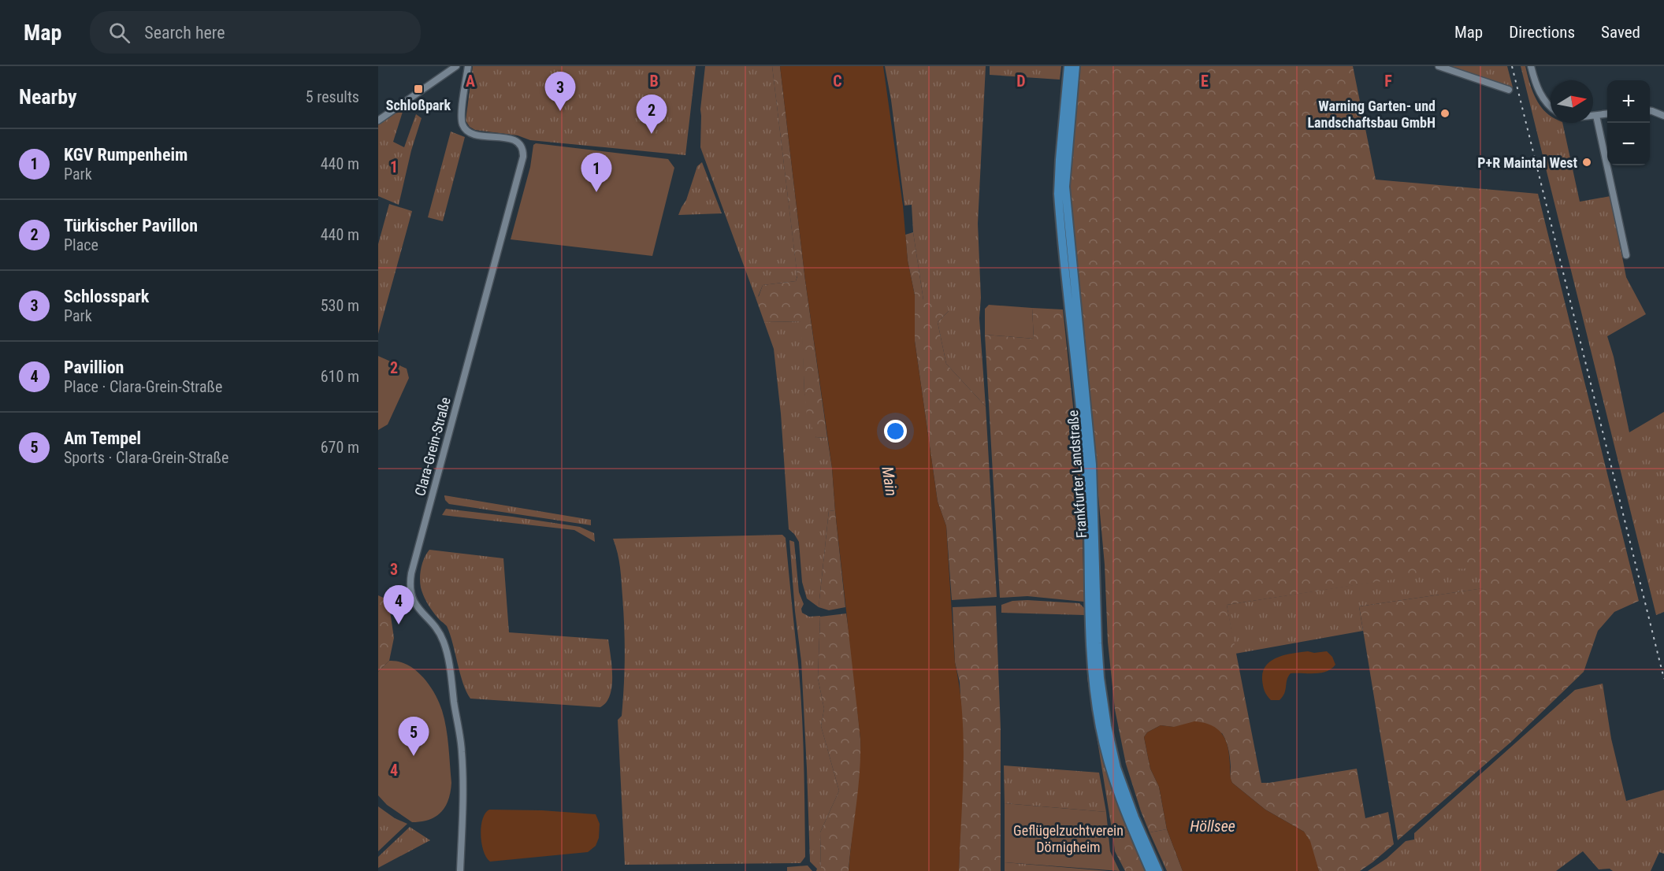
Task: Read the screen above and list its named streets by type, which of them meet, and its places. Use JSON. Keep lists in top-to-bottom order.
{
  "streets": {
    "main road": ["Frankfurter Landstraße"],
    "street": ["Clara-Grein-Straße"]
  },
  "water": ["Main", "Höllsee"],
  "parks": ["Geflügelzuchtverein Dörnigheim"],
  "places": {
    "transit": ["Schloßpark"],
    "other": ["Warning Garten- und Landschaftsbau GmbH", "P+R Maintal West"]
  },
  "north": "right",
  "page": {
    "header": "Map",
    "search": "Search here",
    "nav": ["Map", "Directions", "Saved"],
    "heading": ["Nearby", "5 results"],
    "pins": [
      "3",
      "2",
      "1",
      "4",
      "5"
    ],
    "map_buttons": ["+", "−"],
    "list": [
      {
        "mark": "1",
        "name": "KGV Rumpenheim",
        "note": "Park",
        "value": "440 m"
      },
      {
        "mark": "2",
        "name": "Türkischer Pavillon",
        "note": "Place",
        "value": "440 m"
      },
      {
        "mark": "3",
        "name": "Schlosspark",
        "note": "Park",
        "value": "530 m"
      },
      {
        "mark": "4",
        "name": "Pavillion",
        "note": "Place · Clara-Grein-Straße",
        "value": "610 m"
      },
      {
        "mark": "5",
        "name": "Am Tempel",
        "note": "Sports · Clara-Grein-Straße",
        "value": "670 m"
      }
    ]
  },
  "grid": {
    "columns": [
      "A",
      "B",
      "C",
      "D",
      "E",
      "F"
    ],
    "rows": [
      "1",
      "2",
      "3",
      "4"
    ]
  }
}
